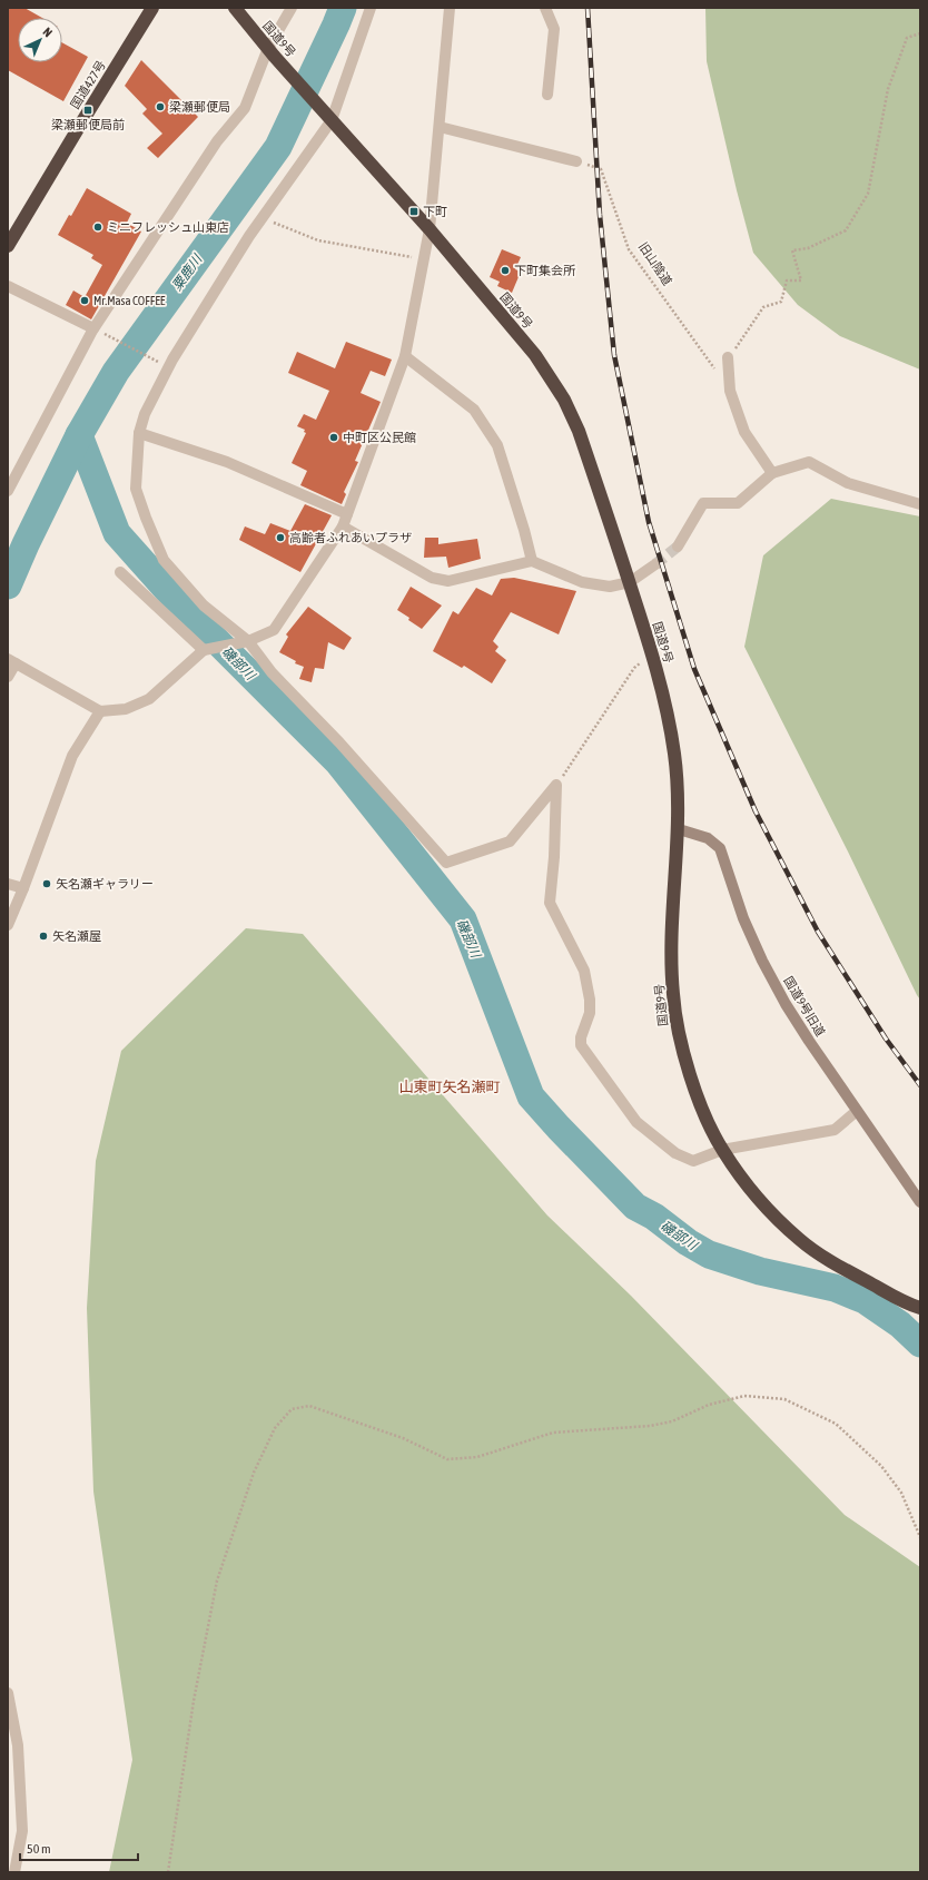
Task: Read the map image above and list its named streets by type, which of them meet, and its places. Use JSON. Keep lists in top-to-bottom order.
{
  "streets": {
    "highway": ["国道9号", "国道427号"],
    "street": ["国道9号旧道"],
    "path": ["旧山陰道"]
  },
  "crossings": [
    ["国道9号", "国道9号旧道"]
  ],
  "districts": ["山東町矢名瀬町"],
  "water": ["粟鹿川", "磯部川"],
  "places": {
    "other": [
      "梁瀬郵便局",
      "ミニフレッシュ山東店",
      "下町集会所",
      "Mr.Masa COFFEE",
      "中町区公民館",
      "高齢者ふれあいプラザ",
      "矢名瀬ギャラリー",
      "矢名瀬屋"
    ],
    "transit": ["梁瀬郵便局前", "下町"]
  },
  "scale_bar": "50 m",
  "north": "top right"
}
